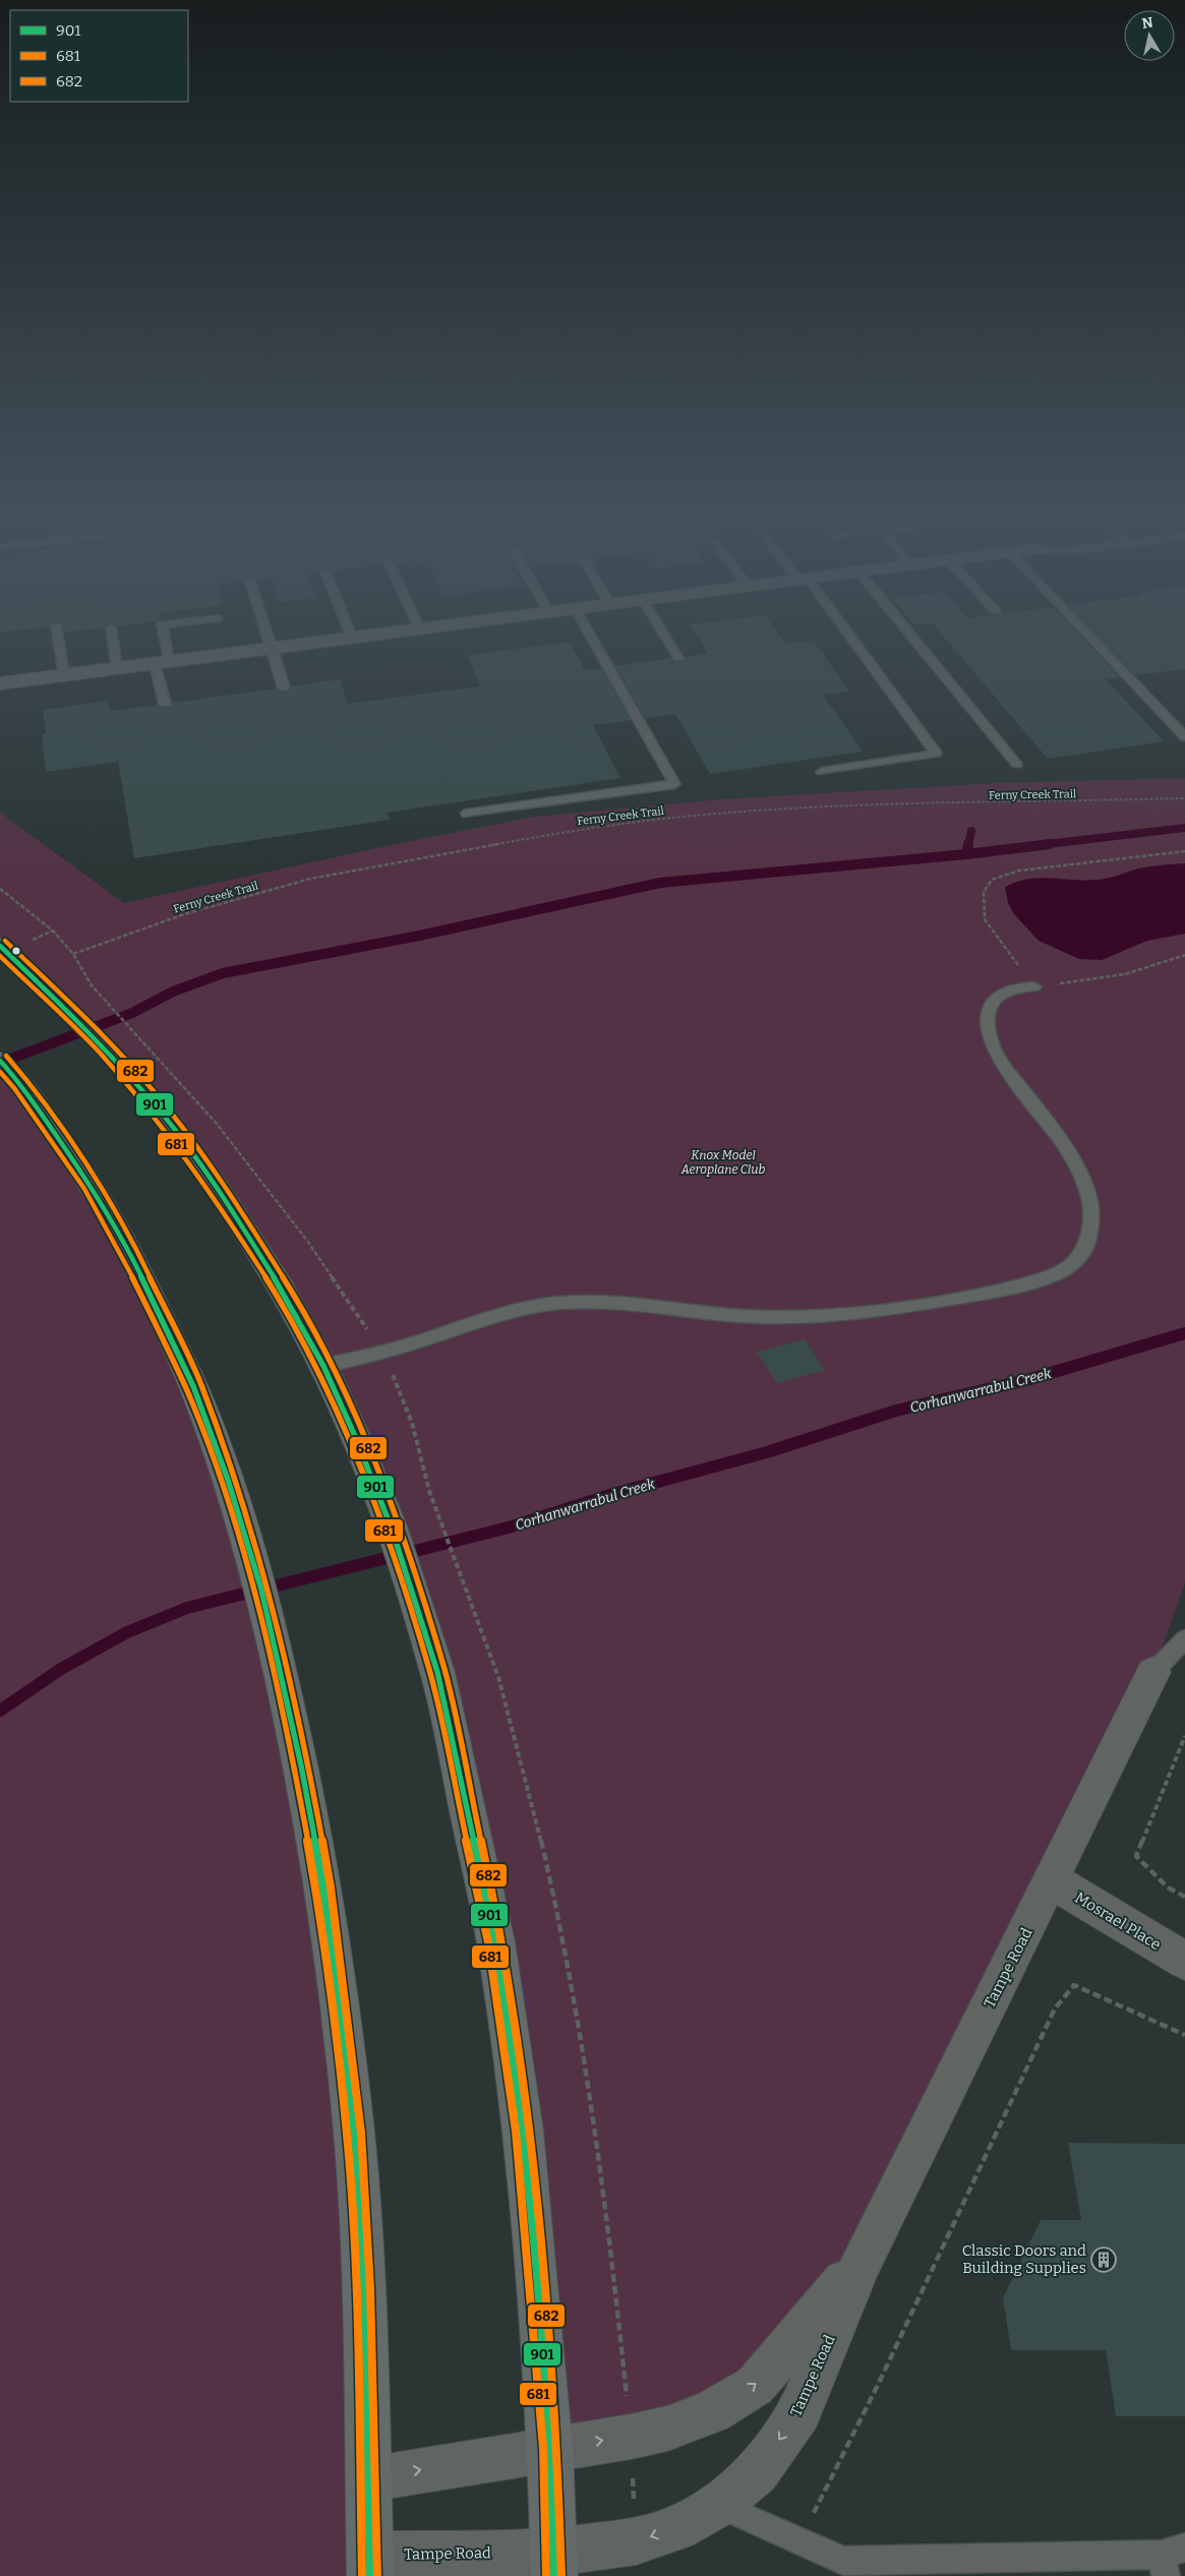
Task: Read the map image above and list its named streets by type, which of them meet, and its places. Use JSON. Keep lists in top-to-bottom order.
{
  "streets": {
    "street": ["Mosrael Place", "Tampe Road"],
    "path": ["Ferny Creek Trail"]
  },
  "crossings": [
    ["Mosrael Place", "Tampe Road"]
  ],
  "water": ["Corhanwarrabul Creek"],
  "parks": ["Knox Model Aeroplane Club"],
  "places": {
    "building": ["Classic Doors and Building Supplies"]
  },
  "lines": ["transit line 682", "transit line 901", "transit line 681"],
  "legend": ["901", "681", "682"],
  "north": "top"
}
